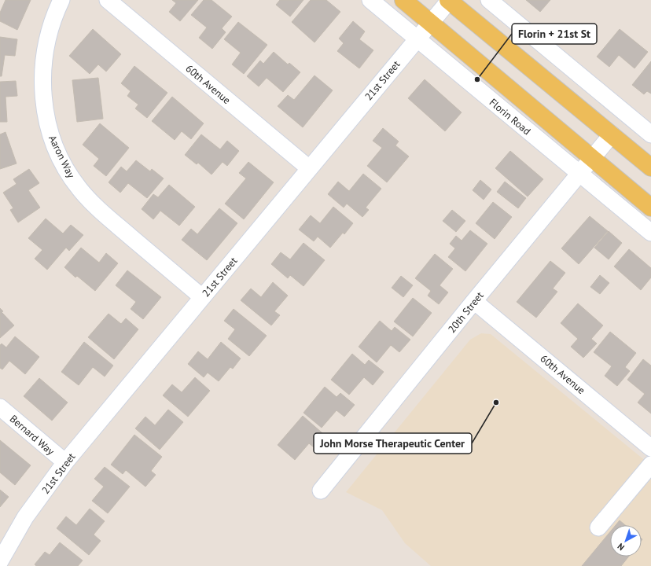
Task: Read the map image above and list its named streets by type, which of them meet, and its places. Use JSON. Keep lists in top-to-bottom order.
{
  "streets": {
    "main road": ["Florin Road"],
    "street": [
      "21st Street",
      "60th Avenue",
      "Aaron Way",
      "20th Street",
      "Bernard Way"
    ]
  },
  "crossings": [
    ["21st Street", "60th Avenue"],
    ["21st Street", "Florin Road"],
    ["21st Street", "Aaron Way"],
    ["21st Street", "Bernard Way"],
    ["60th Avenue", "20th Street"],
    ["Florin Road", "20th Street"]
  ],
  "places": ["Florin + 21st St", "John Morse Therapeutic Center"],
  "north": "bottom left"
}
